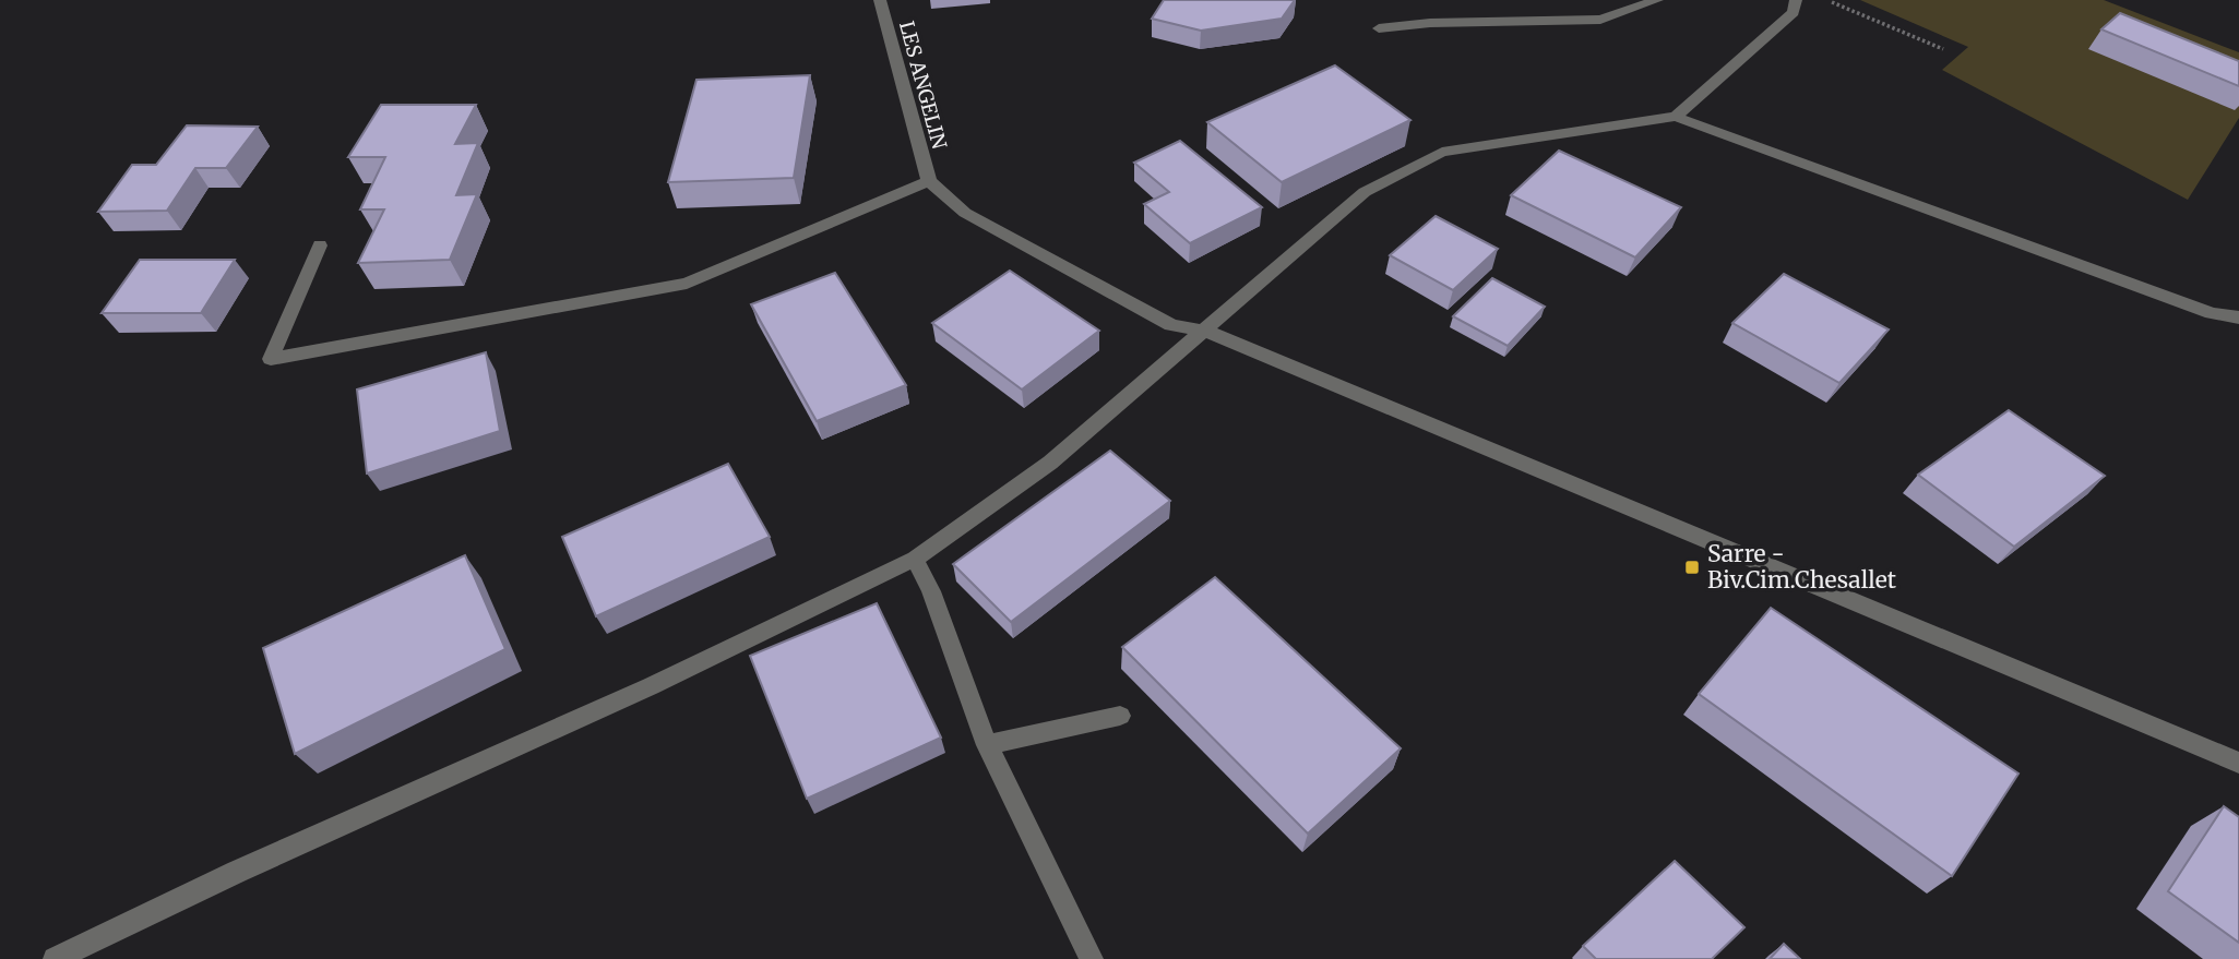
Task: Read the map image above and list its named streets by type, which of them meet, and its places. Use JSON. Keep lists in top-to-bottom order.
{
  "streets": {
    "street": ["LES ANGELIN"]
  },
  "places": {
    "transit": ["Sarre - Biv.Cim.Chesallet"]
  }
}
